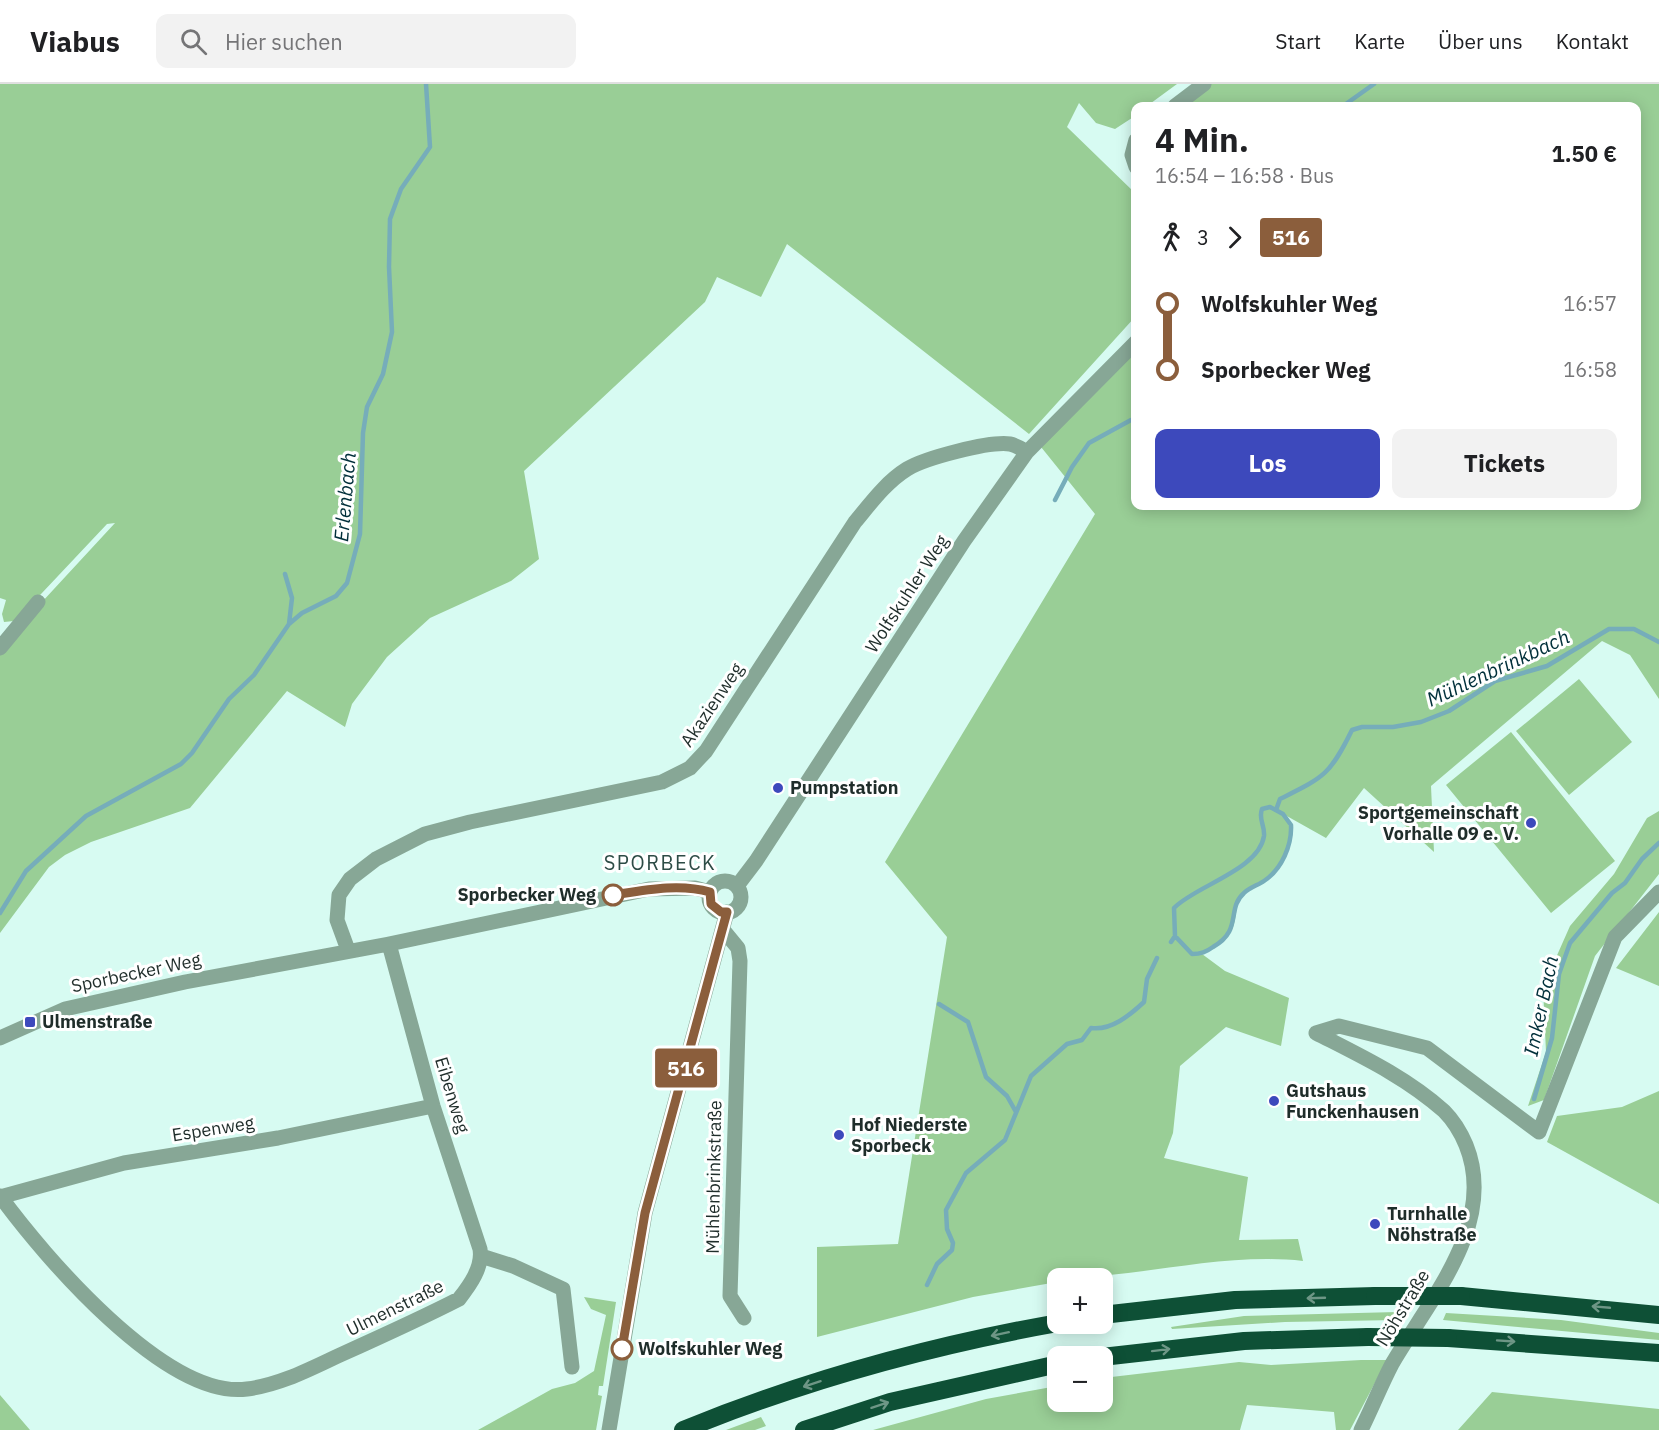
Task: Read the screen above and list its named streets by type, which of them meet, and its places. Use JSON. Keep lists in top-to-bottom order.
{
  "streets": {
    "street": [
      "Wolfskuhler Weg",
      "Akazienweg",
      "Sporbecker Weg",
      "Eibenweg",
      "Espenweg",
      "Mühlenbrinkstraße",
      "Ulmenstraße",
      "Nöhstraße"
    ]
  },
  "crossings": [
    ["Wolfskuhler Weg", "Akazienweg"],
    ["Wolfskuhler Weg", "Sporbecker Weg"],
    ["Wolfskuhler Weg", "Mühlenbrinkstraße"],
    ["Akazienweg", "Sporbecker Weg"],
    ["Sporbecker Weg", "Eibenweg"],
    ["Eibenweg", "Espenweg"],
    ["Eibenweg", "Ulmenstraße"],
    ["Espenweg", "Ulmenstraße"]
  ],
  "districts": ["SPORBECK"],
  "water": ["Erlenbach", "Mühlenbrinkbach", "Imker Bach"],
  "places": {
    "other": [
      "Pumpstation",
      "Sportgemeinschaft Vorhalle 09 e. V.",
      "Sporbecker Weg",
      "Gutshaus Funckenhausen",
      "Hof Niederste Sporbeck",
      "Turnhalle Nöhstraße",
      "Wolfskuhler Weg"
    ],
    "transit": ["Ulmenstraße"]
  },
  "lines": ["bus line 516"],
  "page": {
    "header": "Viabus",
    "search": "Hier suchen",
    "nav": [
      "Start",
      "Karte",
      "Über uns",
      "Kontakt"
    ],
    "on_map": "516",
    "heading": ["4 Min.", "16:54 – 16:58 · Bus", "1.50 €"],
    "legs": ["3", "516"],
    "list": [
      {
        "name": "Wolfskuhler Weg",
        "value": "16:57"
      },
      {
        "name": "Sporbecker Weg",
        "value": "16:58"
      }
    ],
    "buttons": ["Los", "Tickets"],
    "map_buttons": ["+", "−"]
  }
}
